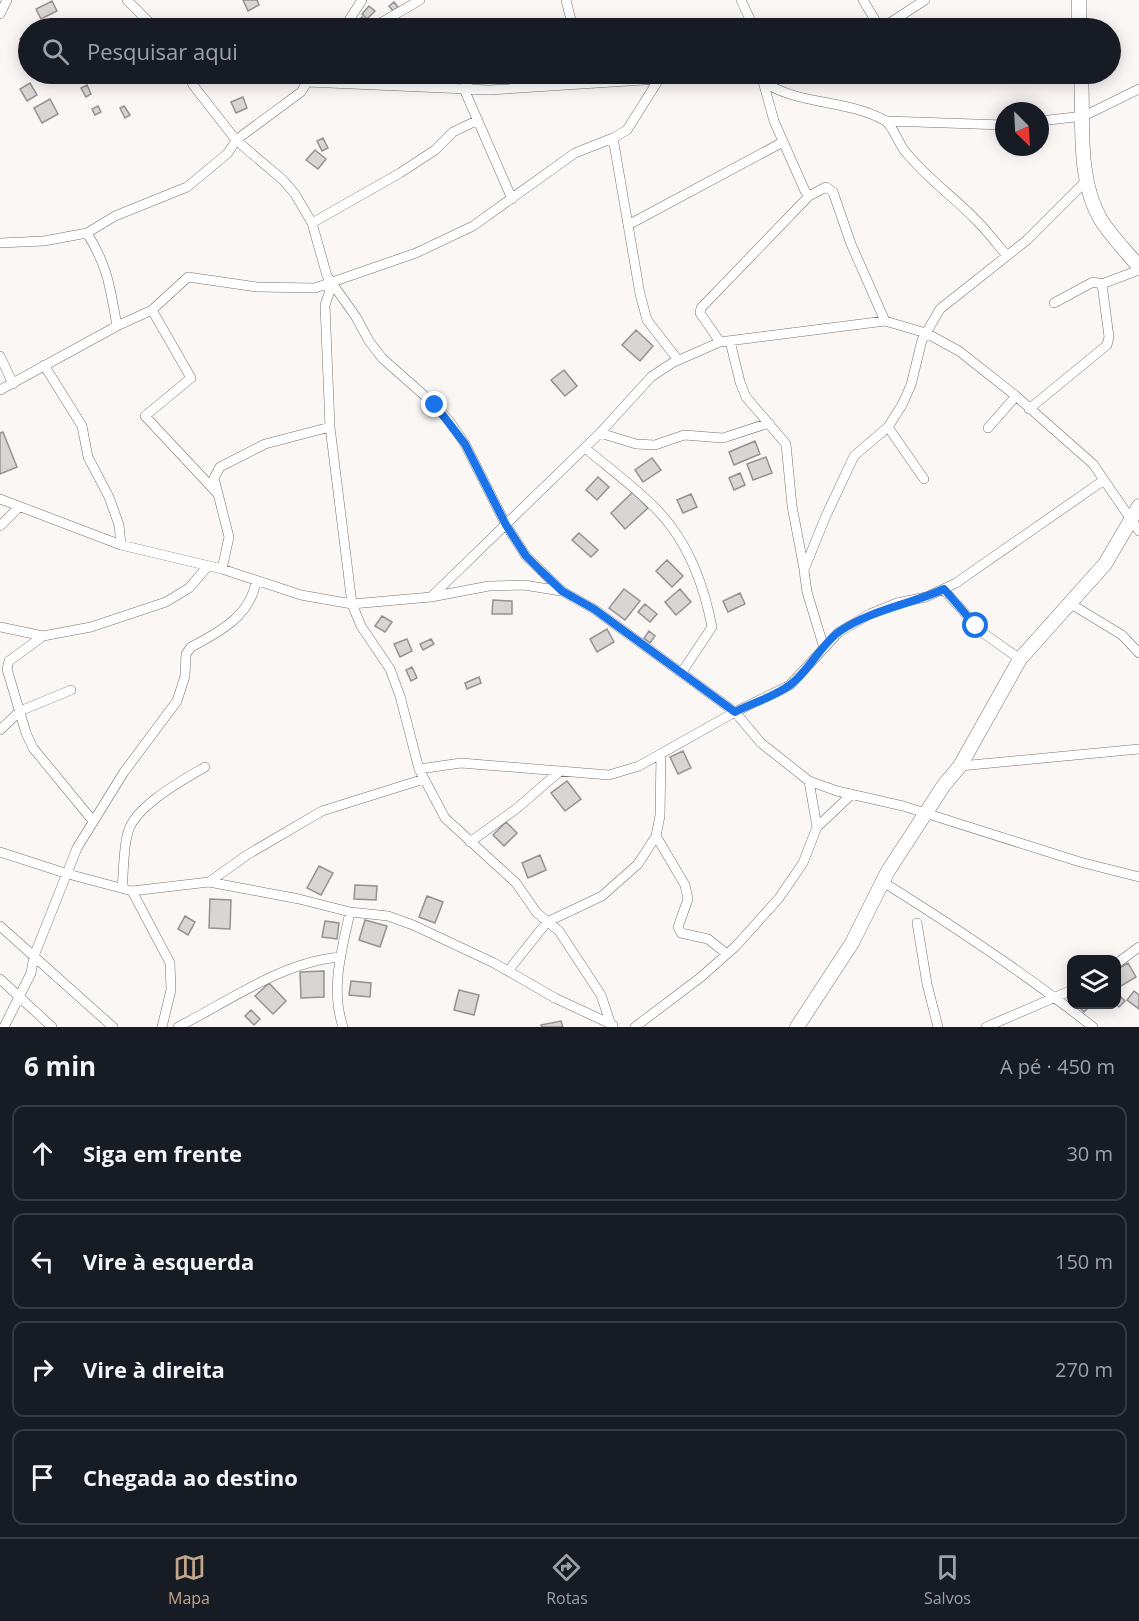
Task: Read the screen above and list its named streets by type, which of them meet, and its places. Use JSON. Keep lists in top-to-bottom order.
{
  "north": "bottom right",
  "page": {
    "search": "Pesquisar aqui",
    "heading": ["6 min", "A pé · 450 m"],
    "list": [
      ["Siga em frente", "30 m"],
      ["Vire à esquerda", "150 m"],
      ["Vire à direita", "270 m"],
      "Chegada ao destino"
    ],
    "nav": ["Mapa", "Rotas", "Salvos"]
  }
}
